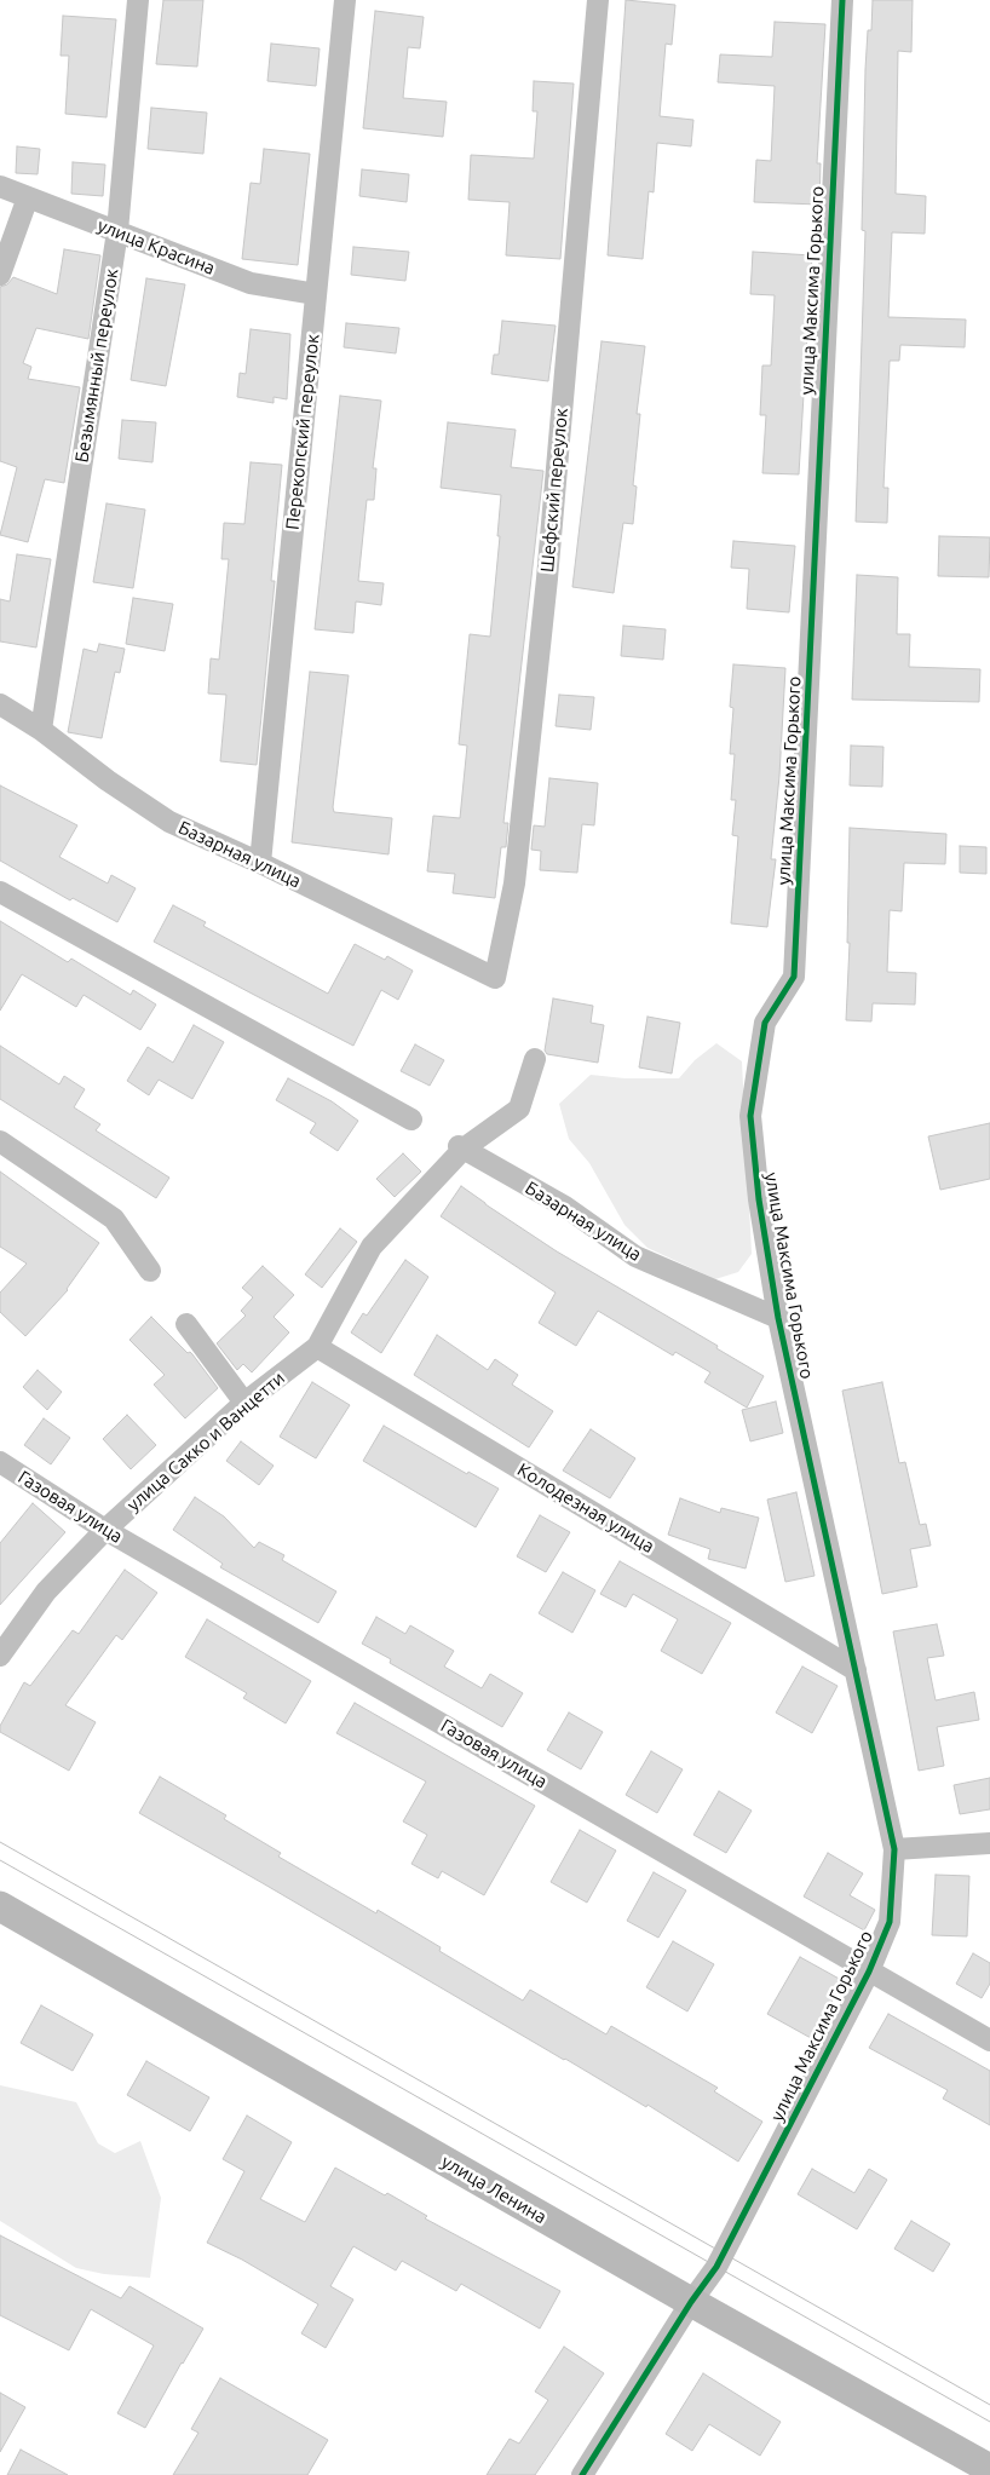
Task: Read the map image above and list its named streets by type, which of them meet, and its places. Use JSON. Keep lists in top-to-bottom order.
{
  "streets": {
    "main road": ["улица Ленина"],
    "street": [
      "улица Красина",
      "улица Максима Горького",
      "Безымянный переулок",
      "Перекопский переулок",
      "Шефский переулок",
      "Базарная улица",
      "улица Сакко и Ванцетти",
      "Газовая улица",
      "Колодезная улица"
    ]
  },
  "crossings": [
    ["улица Красина", "Безымянный переулок"],
    ["улица Красина", "Перекопский переулок"],
    ["улица Максима Горького", "Базарная улица"],
    ["улица Максима Горького", "Газовая улица"],
    ["улица Максима Горького", "Колодезная улица"],
    ["улица Максима Горького", "улица Ленина"],
    ["Безымянный переулок", "Базарная улица"],
    ["Перекопский переулок", "Базарная улица"],
    ["Шефский переулок", "Базарная улица"],
    ["Базарная улица", "улица Сакко и Ванцетти"],
    ["улица Сакко и Ванцетти", "Газовая улица"],
    ["улица Сакко и Ванцетти", "Колодезная улица"]
  ]
}
